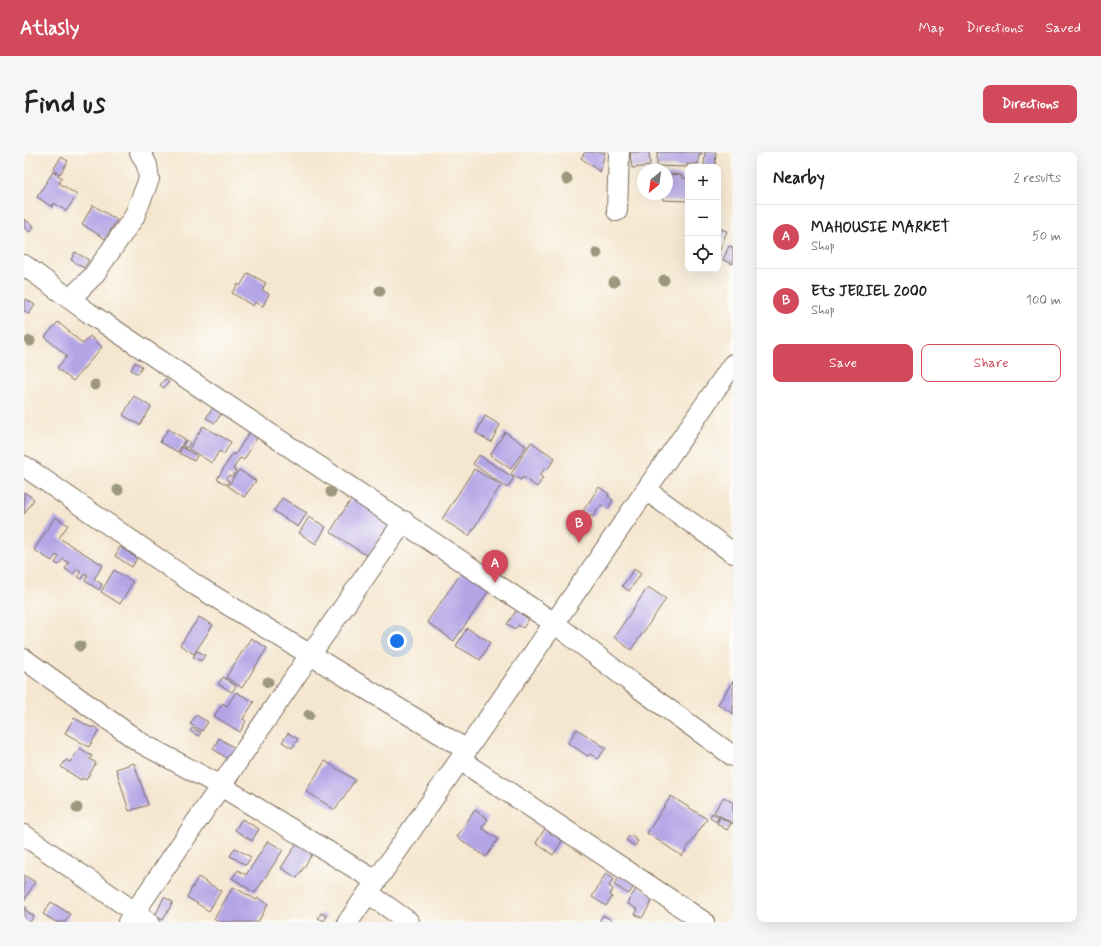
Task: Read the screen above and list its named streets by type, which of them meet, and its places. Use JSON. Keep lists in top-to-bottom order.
{
  "north": "bottom left",
  "page": {
    "header": "Atlasly",
    "nav": ["Map", "Directions", "Saved"],
    "buttons": [
      "Directions",
      ["Save", "Share"]
    ],
    "title": "Find us",
    "heading": ["Nearby", "2 results"],
    "map_buttons": ["+", "−"],
    "list": [
      {
        "mark": "A",
        "name": "MAHOUSIE MARKET",
        "note": "Shop",
        "value": "50 m"
      },
      {
        "mark": "B",
        "name": "Ets JERIEL 2000",
        "note": "Shop",
        "value": "100 m"
      }
    ],
    "pins": ["B", "A"]
  }
}
